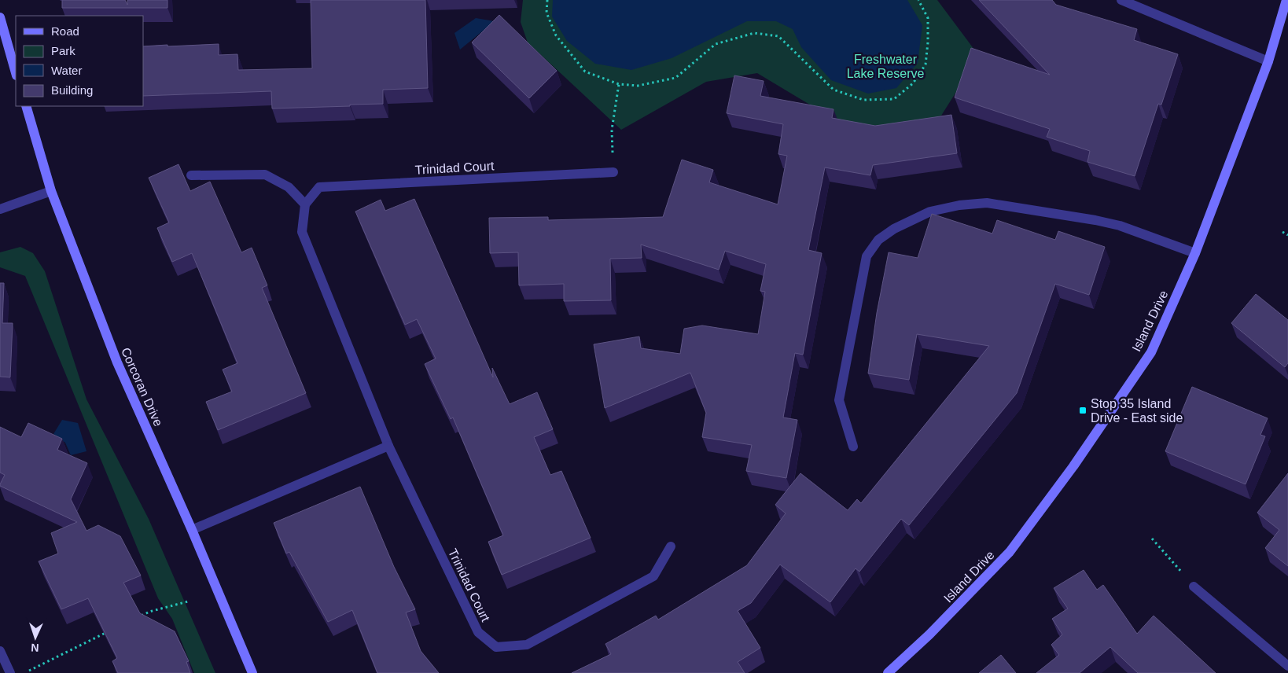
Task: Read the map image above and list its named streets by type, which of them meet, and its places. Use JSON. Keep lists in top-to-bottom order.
{
  "streets": {
    "street": ["Trinidad Court", "Island Drive", "Corcoran Drive"]
  },
  "parks": ["Freshwater Lake Reserve"],
  "places": {
    "transit": ["Stop 35 Island Drive - East side"]
  },
  "legend": [
    "Road",
    "Park",
    "Water",
    "Building"
  ],
  "north": "bottom"
}
